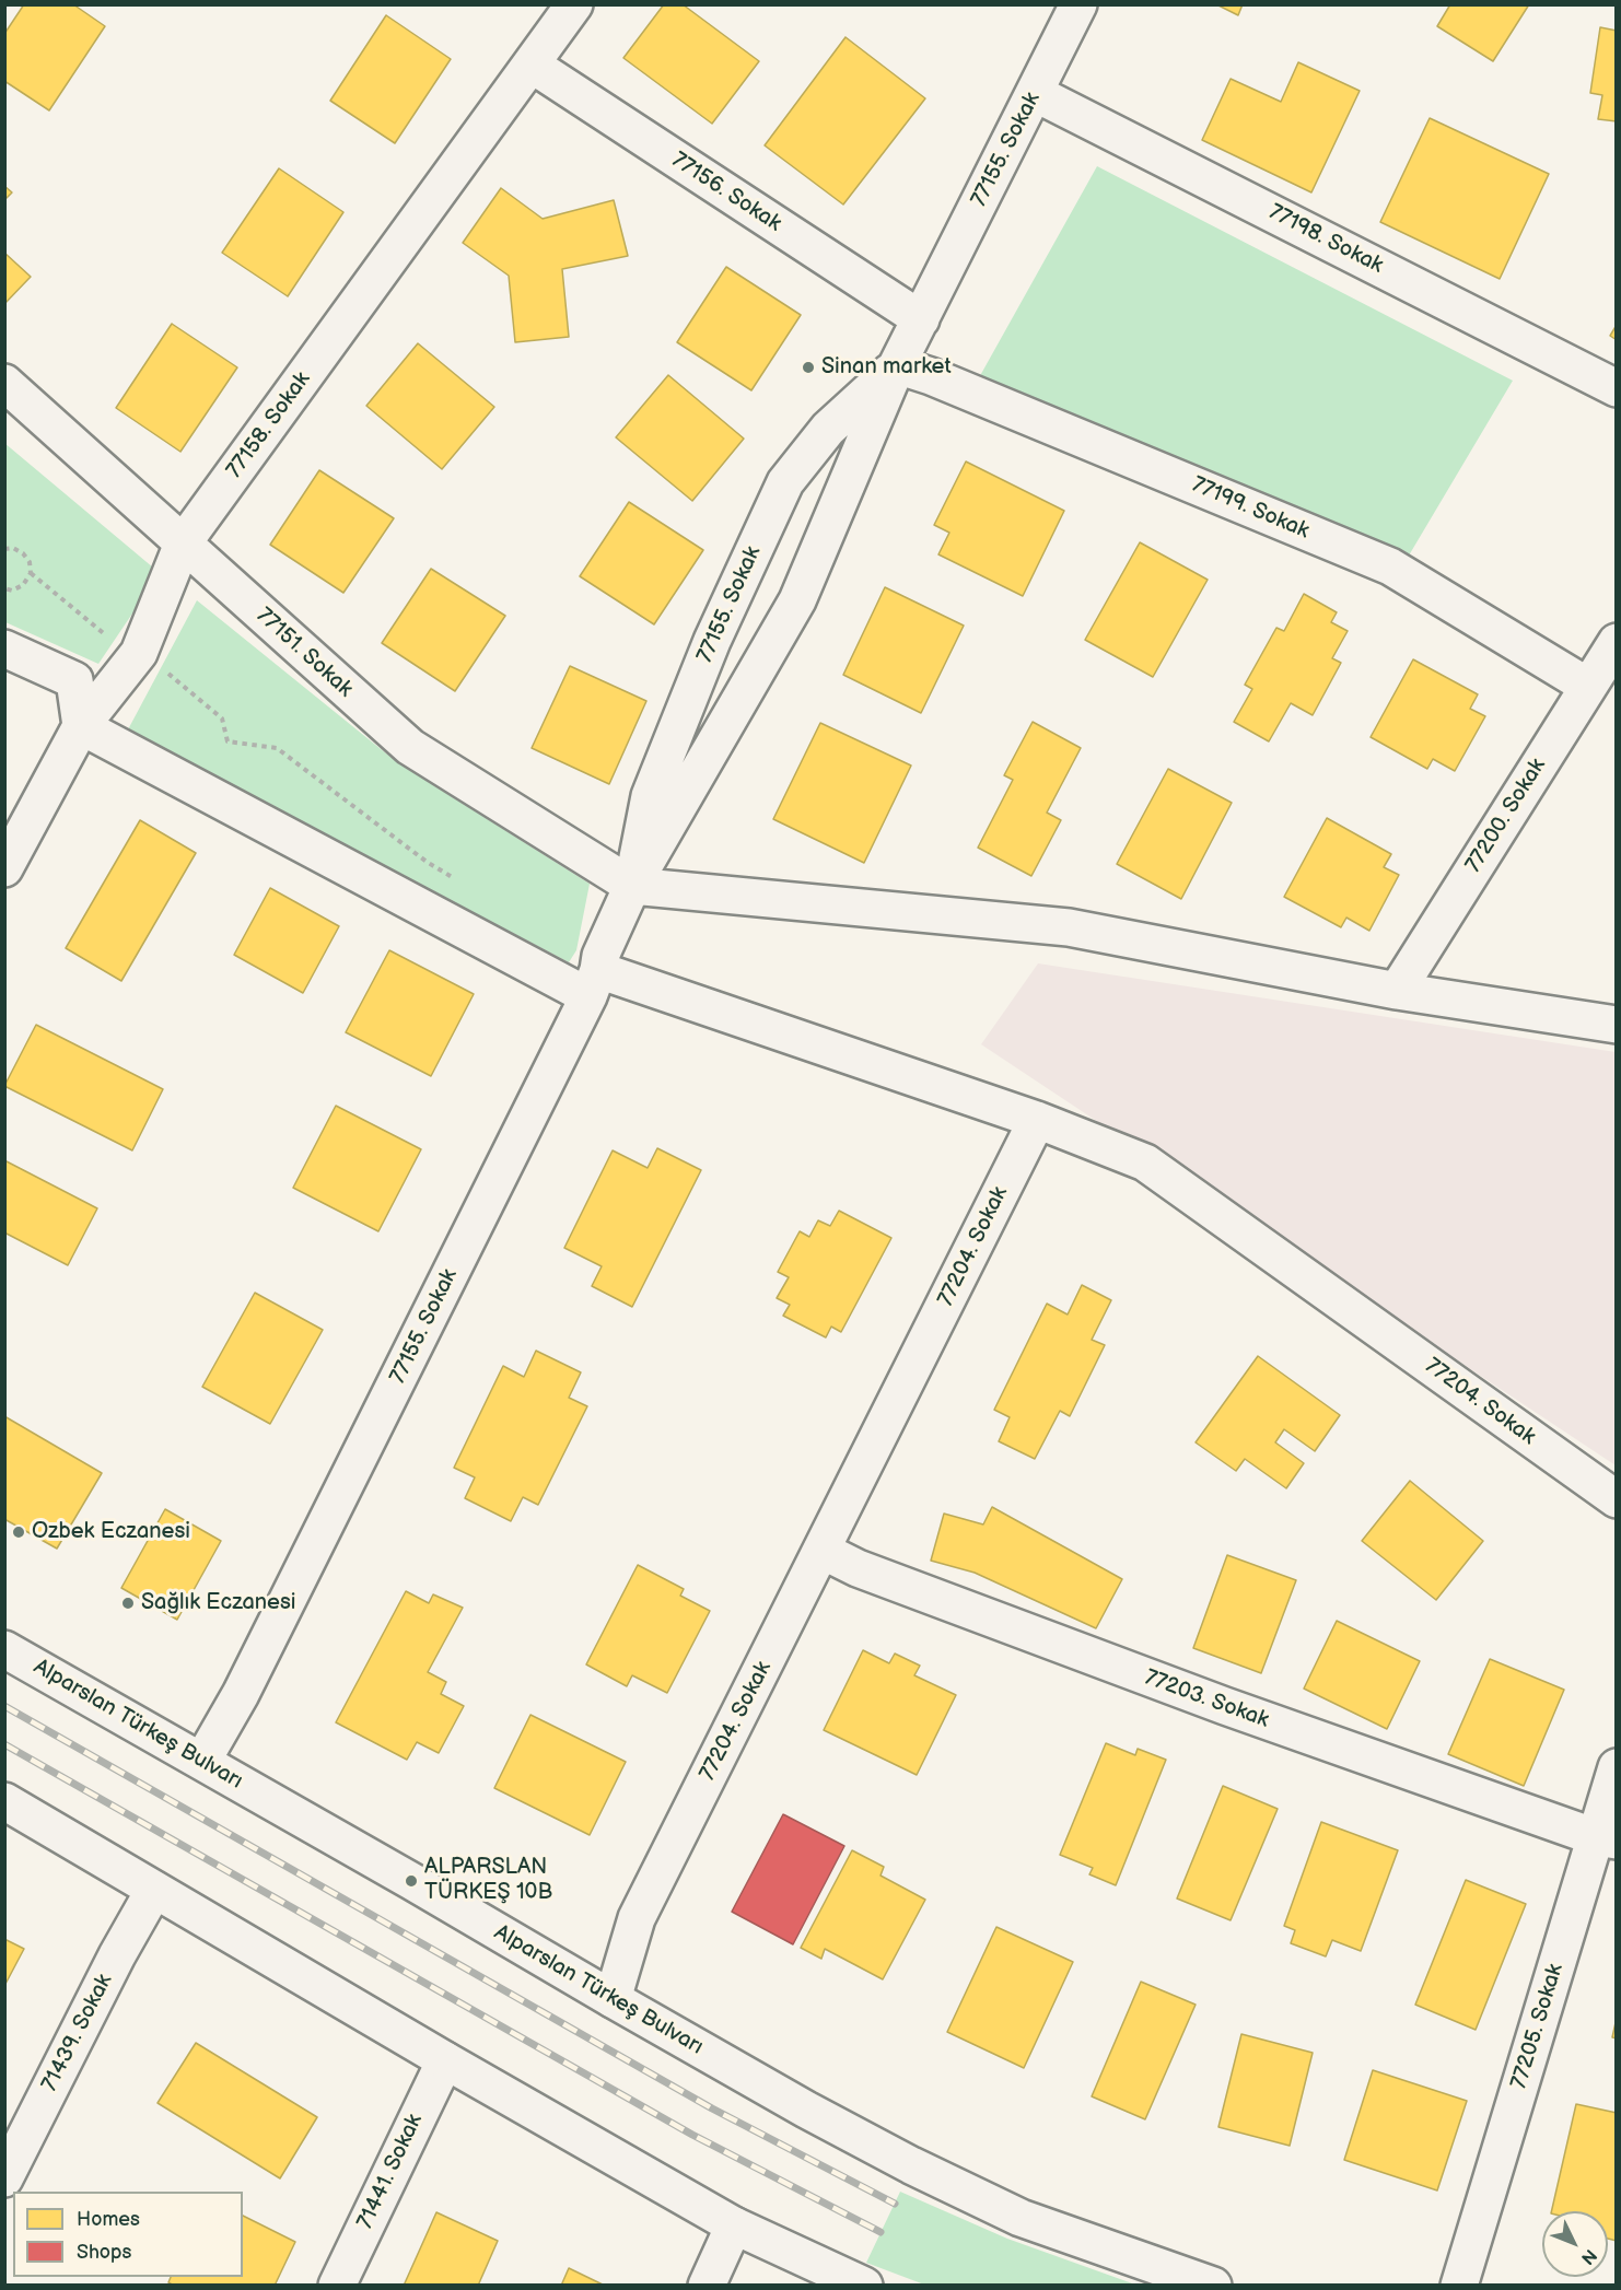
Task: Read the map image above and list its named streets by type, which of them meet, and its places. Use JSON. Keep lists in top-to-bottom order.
{
  "streets": {
    "street": [
      "77155. Sokak",
      "77156. Sokak",
      "77198. Sokak",
      "77158. Sokak",
      "77199. Sokak",
      "77151. Sokak",
      "77200. Sokak",
      "77204. Sokak",
      "77203. Sokak",
      "Alparslan Türkeş Bulvarı",
      "77205. Sokak",
      "71439. Sokak",
      "71441. Sokak"
    ]
  },
  "crossings": [
    ["77155. Sokak", "77156. Sokak"],
    ["77155. Sokak", "77198. Sokak"],
    ["77155. Sokak", "77199. Sokak"],
    ["77155. Sokak", "77151. Sokak"],
    ["77155. Sokak", "Alparslan Türkeş Bulvarı"],
    ["77156. Sokak", "77158. Sokak"],
    ["77158. Sokak", "77151. Sokak"],
    ["77199. Sokak", "77200. Sokak"],
    ["77204. Sokak", "77203. Sokak"],
    ["77204. Sokak", "Alparslan Türkeş Bulvarı"],
    ["77203. Sokak", "77205. Sokak"]
  ],
  "places": [
    "Sinan market",
    "Ozbek Eczanesi",
    "Sağlık Eczanesi",
    "ALPARSLAN TÜRKEŞ 10B"
  ],
  "legend": ["Homes", "Shops"],
  "north": "bottom right"
}
